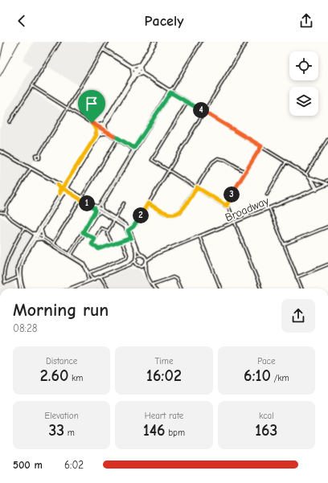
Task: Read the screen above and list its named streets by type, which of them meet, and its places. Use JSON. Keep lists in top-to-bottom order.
{
  "streets": {
    "main road": ["Broadway"]
  },
  "page": {
    "header": "Pacely",
    "pins": [
      "4",
      "3",
      "1",
      "2"
    ],
    "heading": ["Morning run", "08:28"],
    "stats": [
      ["Distance", "2.60 km"],
      ["Time", "16:02"],
      ["Pace", "6:10 /km"],
      ["Elevation", "33 m"],
      ["Heart rate", "146 bpm"],
      ["kcal", "163"]
    ],
    "list": [
      {
        "name": "500 m",
        "note": "6:02"
      }
    ]
  }
}
